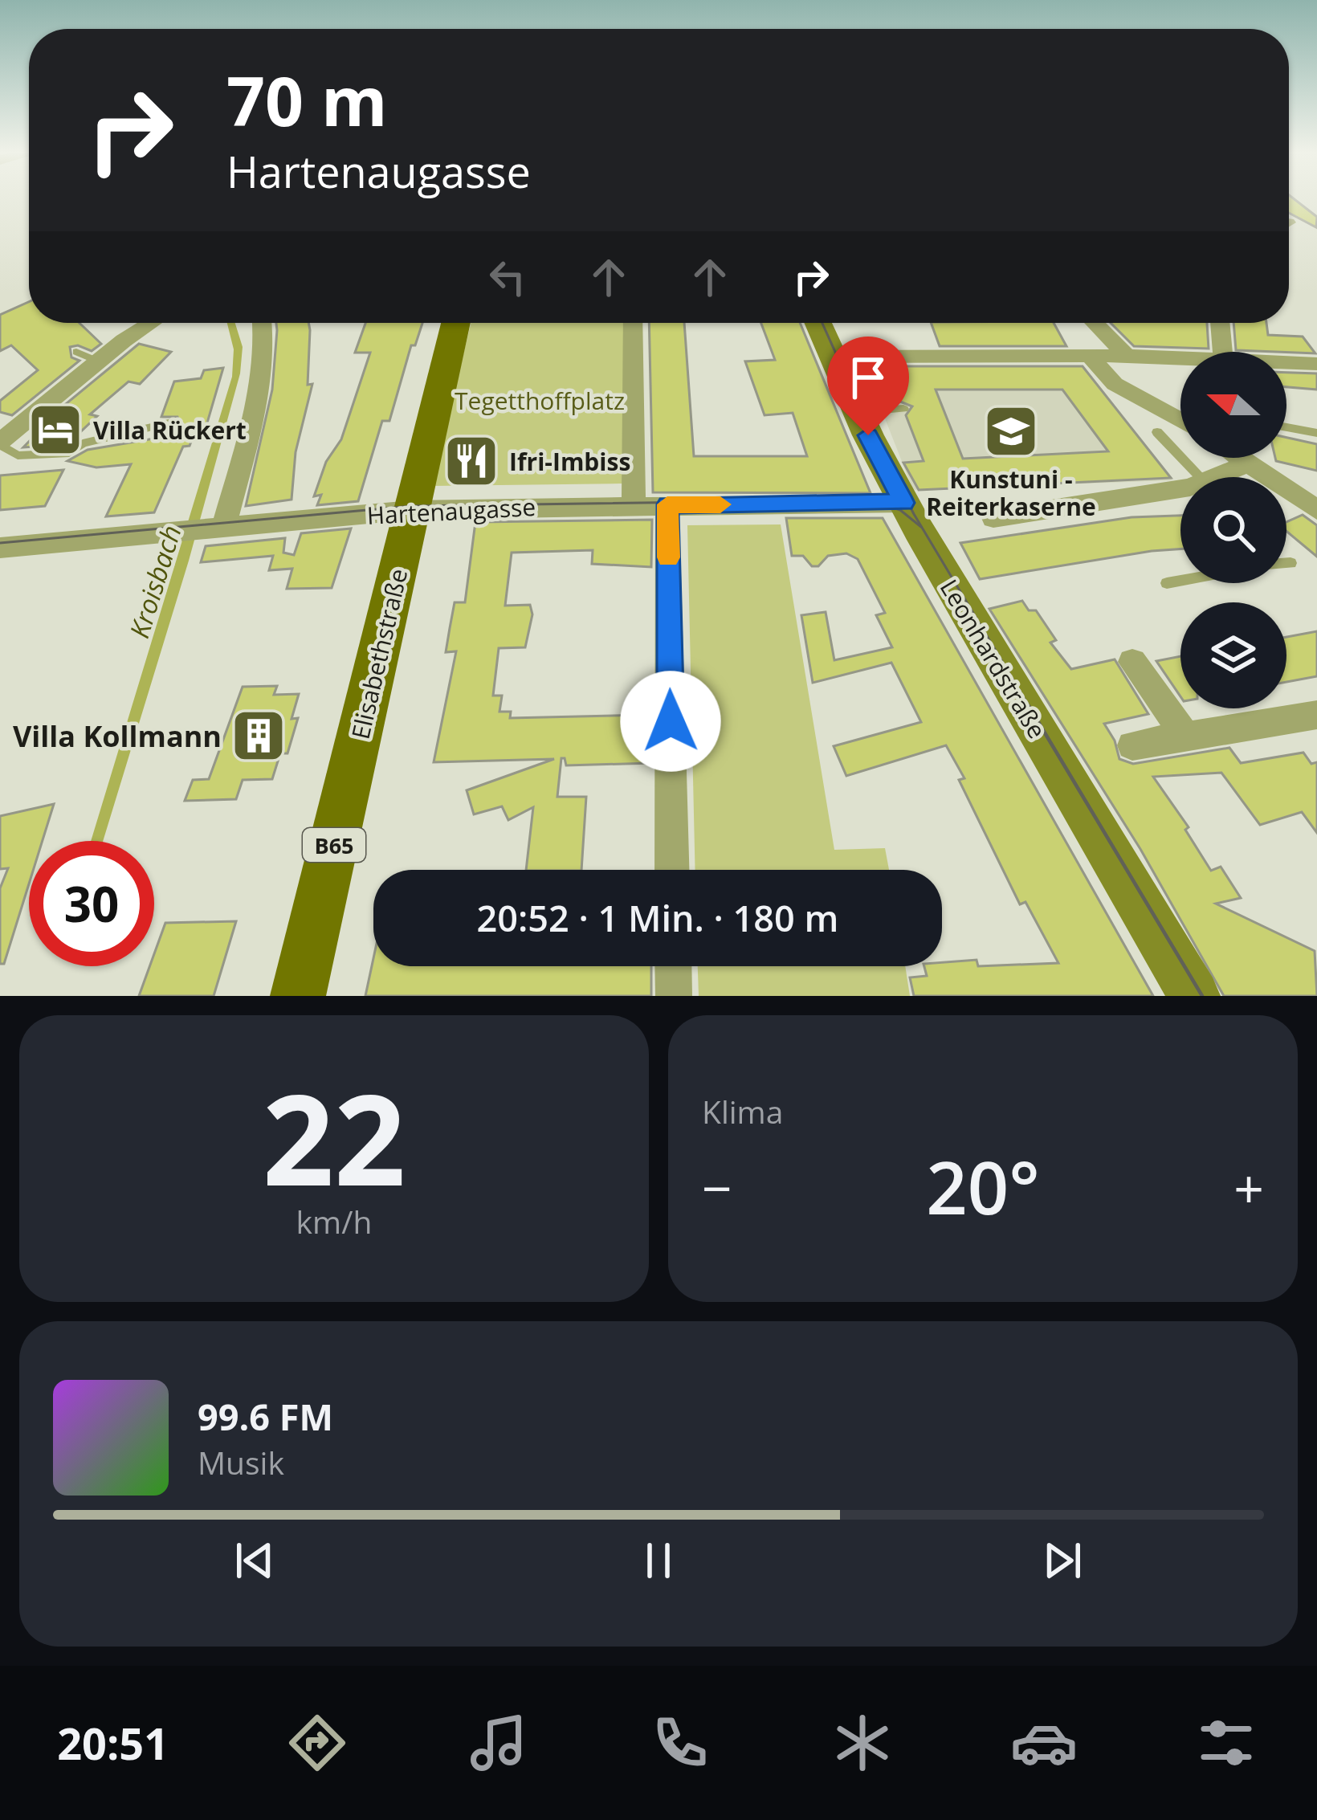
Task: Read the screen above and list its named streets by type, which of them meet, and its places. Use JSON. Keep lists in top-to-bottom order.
{
  "streets": {
    "main road": ["Elisabethstraße", "Leonhardstraße", "B65"],
    "street": ["Hartenaugasse"]
  },
  "crossings": [
    ["Hartenaugasse", "Elisabethstraße"],
    ["Hartenaugasse", "Leonhardstraße"]
  ],
  "water": ["Kroisbach"],
  "parks": ["Tegetthoffplatz"],
  "places": {
    "hotel": ["Villa Rückert"],
    "school or university": ["Kunstuni - Reiterkaserne"],
    "restaurant": ["Ifri-Imbiss"],
    "building": ["Villa Kollmann"]
  },
  "north": "left",
  "page": {
    "turn": ["70 m", "Hartenaugasse"],
    "limit": "30",
    "trip": "20:52 · 1 Min. · 180 m",
    "tile": [
      ["22", "km/h"],
      "Klima"
    ],
    "heat": ["−", "20°", "+"],
    "song": ["99.6 FM", "Musik"],
    "tabs": "20:51"
  }
}
